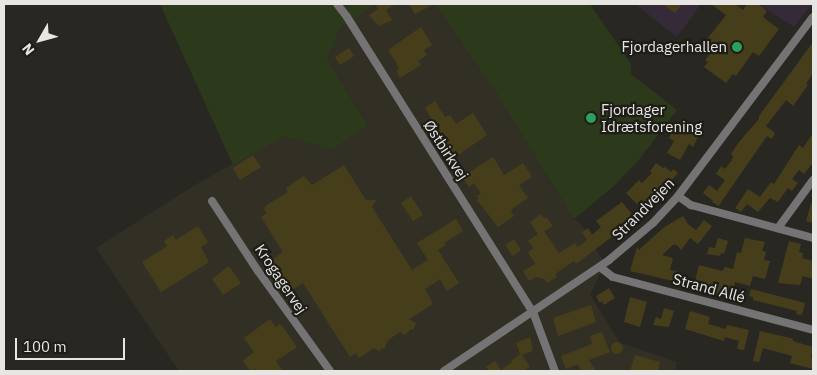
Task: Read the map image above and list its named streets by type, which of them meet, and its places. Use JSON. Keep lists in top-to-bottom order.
{
  "streets": {
    "street": [
      "Østbirkvej",
      "Strandvejen",
      "Krogagervej",
      "Strand Allé"
    ]
  },
  "crossings": [
    ["Østbirkvej", "Strandvejen"],
    ["Strandvejen", "Strand Allé"]
  ],
  "places": ["Fjordagerhallen", "Fjordager Idrætsforening"],
  "scale_bar": "100 m",
  "north": "bottom left"
}
